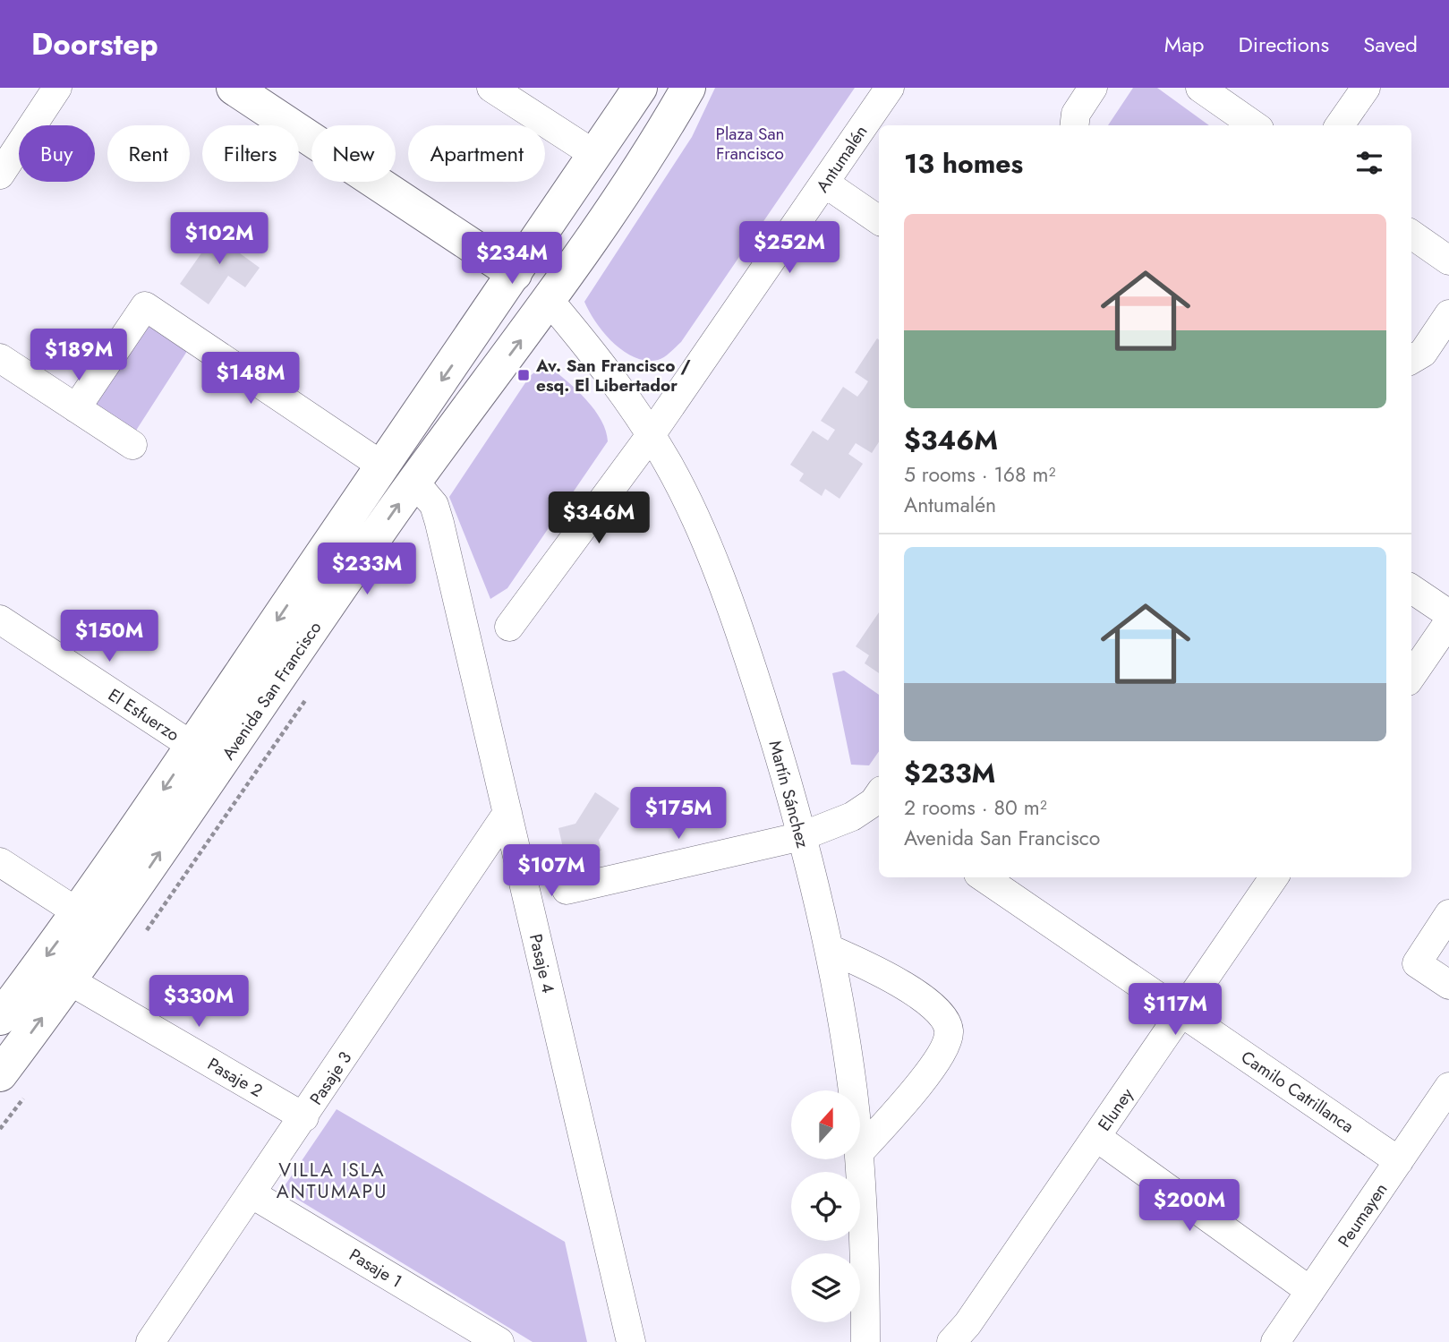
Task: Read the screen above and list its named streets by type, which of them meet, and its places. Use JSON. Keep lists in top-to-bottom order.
{
  "streets": {
    "main road": ["Avenida San Francisco"],
    "street": [
      "Antumalén",
      "El Esfuerzo",
      "Martín Sánchez",
      "Pasaje 4",
      "Pasaje 2",
      "Pasaje 3",
      "Camilo Catrillanca",
      "Eluney",
      "Peumayen",
      "Pasaje 1"
    ]
  },
  "crossings": [
    ["Antumalén", "Martín Sánchez"],
    ["Avenida San Francisco", "El Esfuerzo"],
    ["Avenida San Francisco", "Martín Sánchez"],
    ["Avenida San Francisco", "Pasaje 4"],
    ["Avenida San Francisco", "Pasaje 2"],
    ["Pasaje 4", "Pasaje 3"],
    ["Pasaje 2", "Pasaje 3"],
    ["Pasaje 3", "Pasaje 1"],
    ["Camilo Catrillanca", "Eluney"],
    ["Camilo Catrillanca", "Peumayen"]
  ],
  "districts": ["VILLA ISLA ANTUMAPU"],
  "parks": ["Plaza San Francisco"],
  "places": {
    "transit": ["Av. San Francisco / esq. El Libertador"]
  },
  "north": "top",
  "page": {
    "header": "Doorstep",
    "nav": ["Map", "Directions", "Saved"],
    "chip": [
      "Buy",
      "Rent",
      "Filters",
      "New",
      "Apartment"
    ],
    "heading": "13 homes",
    "list": [
      {
        "name": "$346M",
        "note": "5 rooms · 168 m² · Antumalén"
      },
      {
        "name": "$233M",
        "note": "2 rooms · 80 m² · Avenida San Francisco"
      }
    ],
    "price": [
      "$102M",
      "$252M",
      "$234M",
      "$189M",
      "$148M",
      "$346M",
      "$233M",
      "$150M",
      "$175M",
      "$107M",
      "$330M",
      "$117M",
      "$200M"
    ]
  }
}
